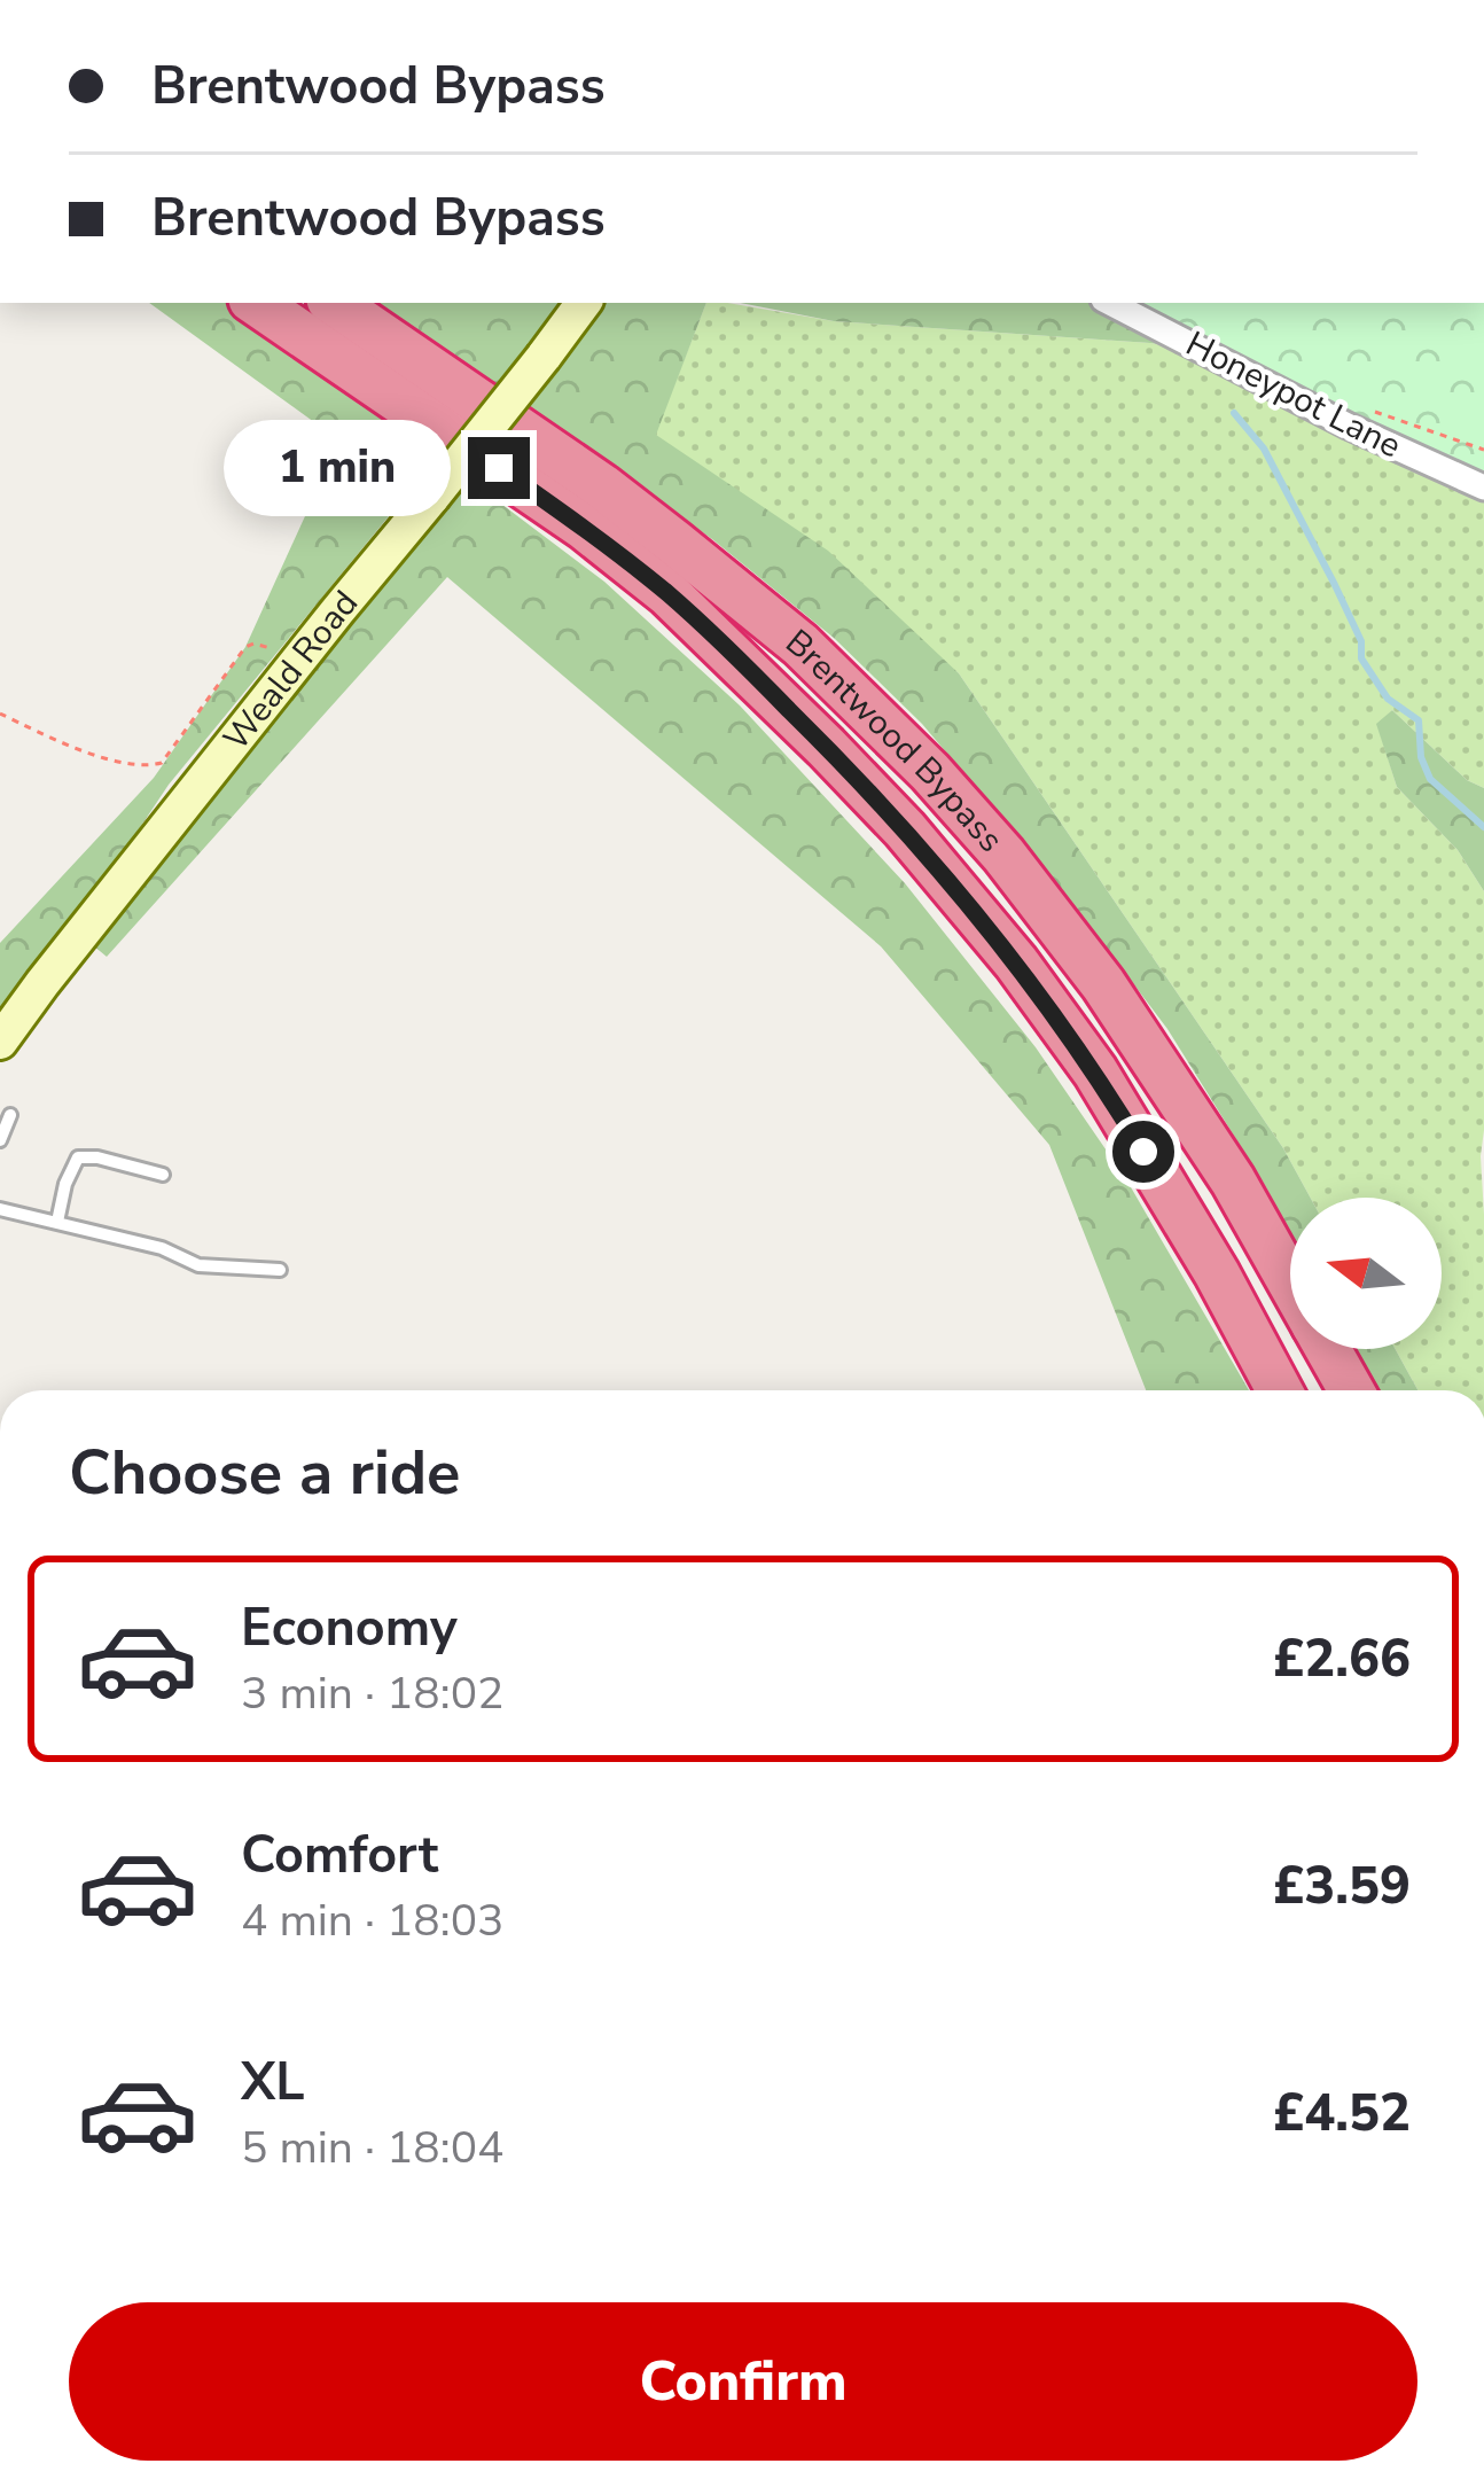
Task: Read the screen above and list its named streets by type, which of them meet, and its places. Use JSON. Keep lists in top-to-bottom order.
{
  "streets": {
    "highway": ["Brentwood Bypass"],
    "street": ["Honeypot Lane", "Weald Road"]
  },
  "north": "left",
  "page": {
    "banner": ["Brentwood Bypass", "Brentwood Bypass"],
    "bubble": "1 min",
    "heading": "Choose a ride",
    "list": [
      {
        "name": "Economy",
        "note": "3 min · 18:02",
        "value": "£2.66"
      },
      {
        "name": "Comfort",
        "note": "4 min · 18:03",
        "value": "£3.59"
      },
      {
        "name": "XL",
        "note": "5 min · 18:04",
        "value": "£4.52"
      }
    ],
    "buttons": "Confirm"
  }
}
